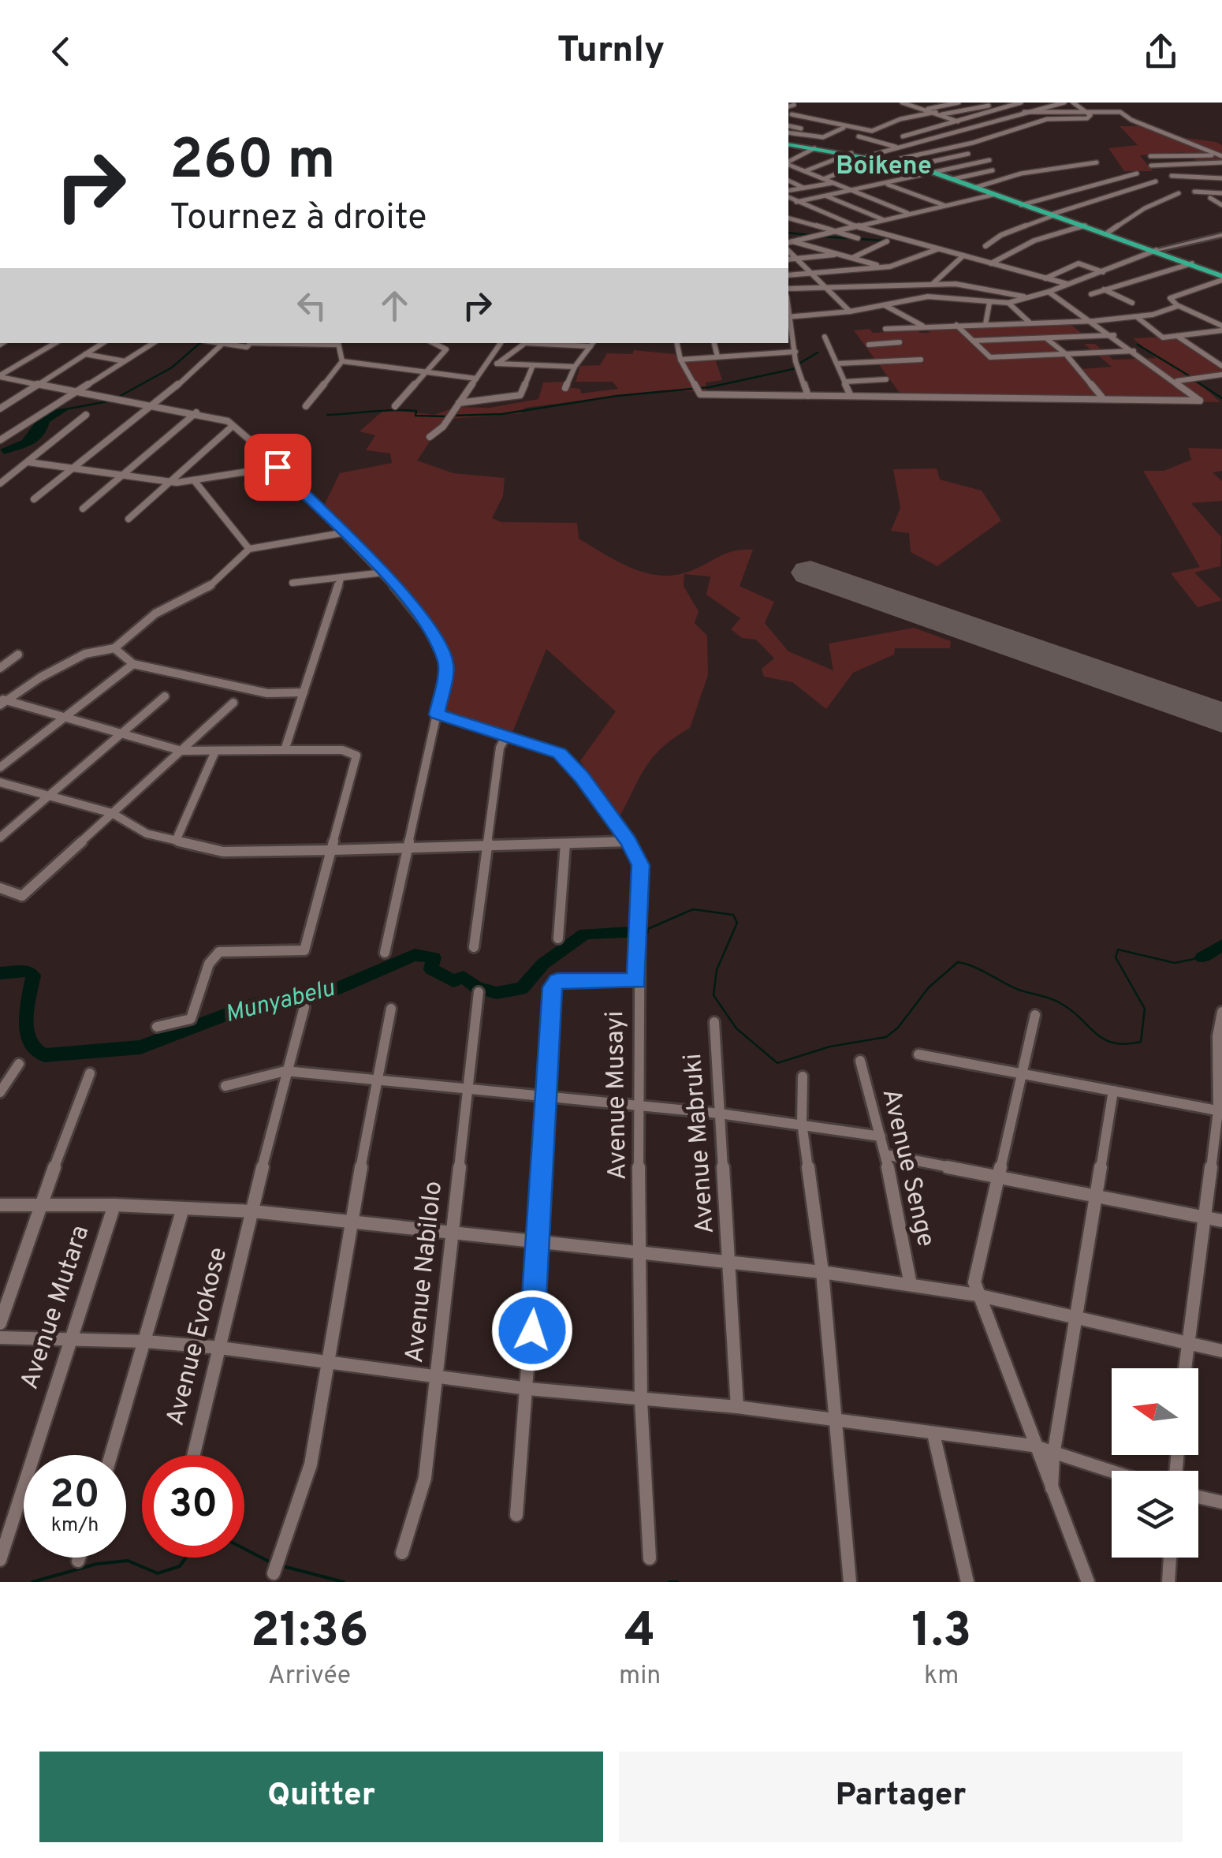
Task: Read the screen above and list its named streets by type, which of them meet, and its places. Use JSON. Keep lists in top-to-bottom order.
{
  "streets": {
    "street": [
      "Avenue Musayi",
      "Avenue Mabruki",
      "Avenue Senge",
      "Avenue Nabilolo",
      "Avenue Mutara",
      "Avenue Evokose"
    ]
  },
  "districts": ["Boikene"],
  "water": ["Munyabelu"],
  "north": "left",
  "page": {
    "header": "Turnly",
    "turn": ["260 m", "Tournez à droite"],
    "speed": "20 km/h",
    "limit": "30",
    "eta": [
      "21:36",
      "Arrivée",
      "4",
      "min",
      "1.3",
      "km"
    ],
    "buttons": ["Quitter", "Partager"]
  }
}
